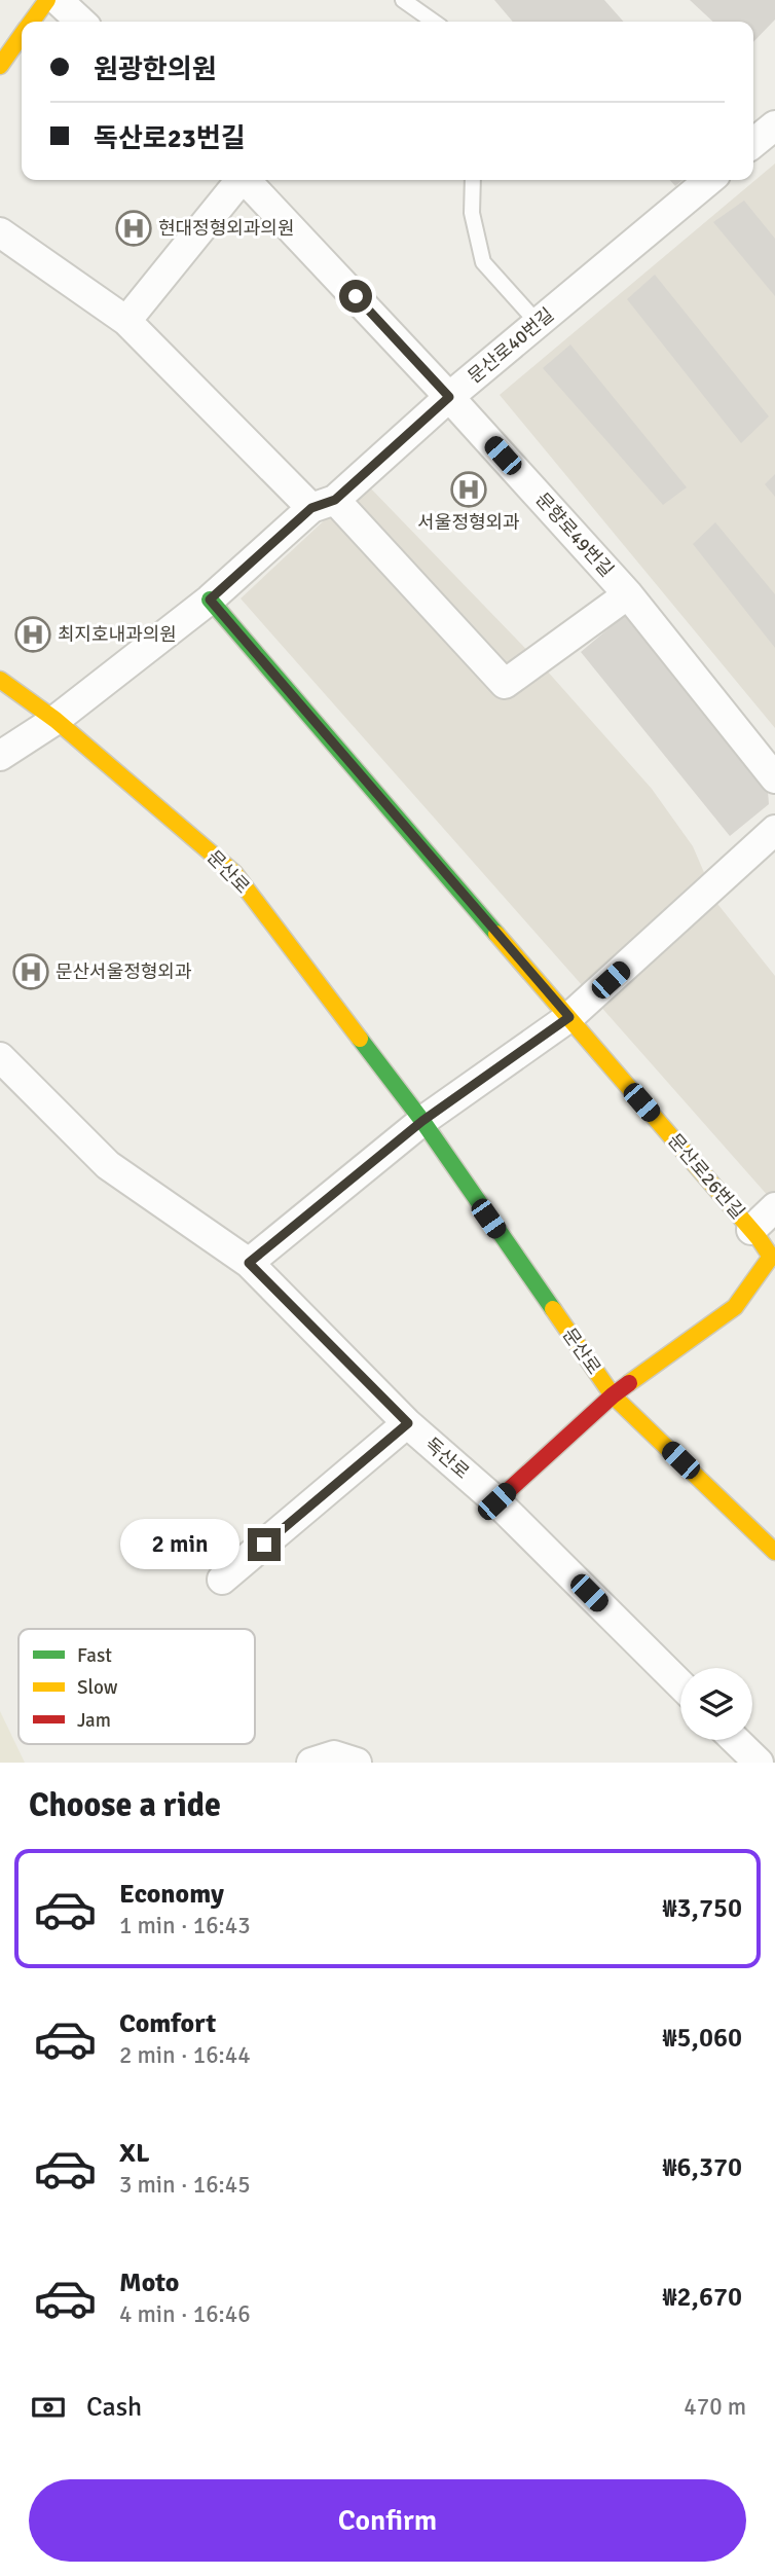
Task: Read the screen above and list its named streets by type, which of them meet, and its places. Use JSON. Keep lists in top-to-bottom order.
{
  "streets": {
    "street": [
      "문산로40번길",
      "문향로49번길",
      "문산로",
      "문산로26번길",
      "독산로"
    ]
  },
  "crossings": [
    ["문산로40번길", "문향로49번길"],
    ["문산로40번길", "문산로"]
  ],
  "places": {
    "hospital": [
      "현대정형외과의원",
      "서울정형외과",
      "최지호내과의원",
      "문산서울정형외과"
    ]
  },
  "legend": ["Fast", "Slow", "Jam"],
  "page": {
    "banner": ["원광한의원", "독산로23번길"],
    "bubble": "2 min",
    "heading": "Choose a ride",
    "list": [
      {
        "name": "Economy",
        "note": "1 min · 16:43",
        "value": "₩3,750"
      },
      {
        "name": "Comfort",
        "note": "2 min · 16:44",
        "value": "₩5,060"
      },
      {
        "name": "XL",
        "note": "3 min · 16:45",
        "value": "₩6,370"
      },
      {
        "name": "Moto",
        "note": "4 min · 16:46",
        "value": "₩2,670"
      }
    ],
    "pay": ["Cash", "470 m"],
    "buttons": "Confirm"
  }
}
